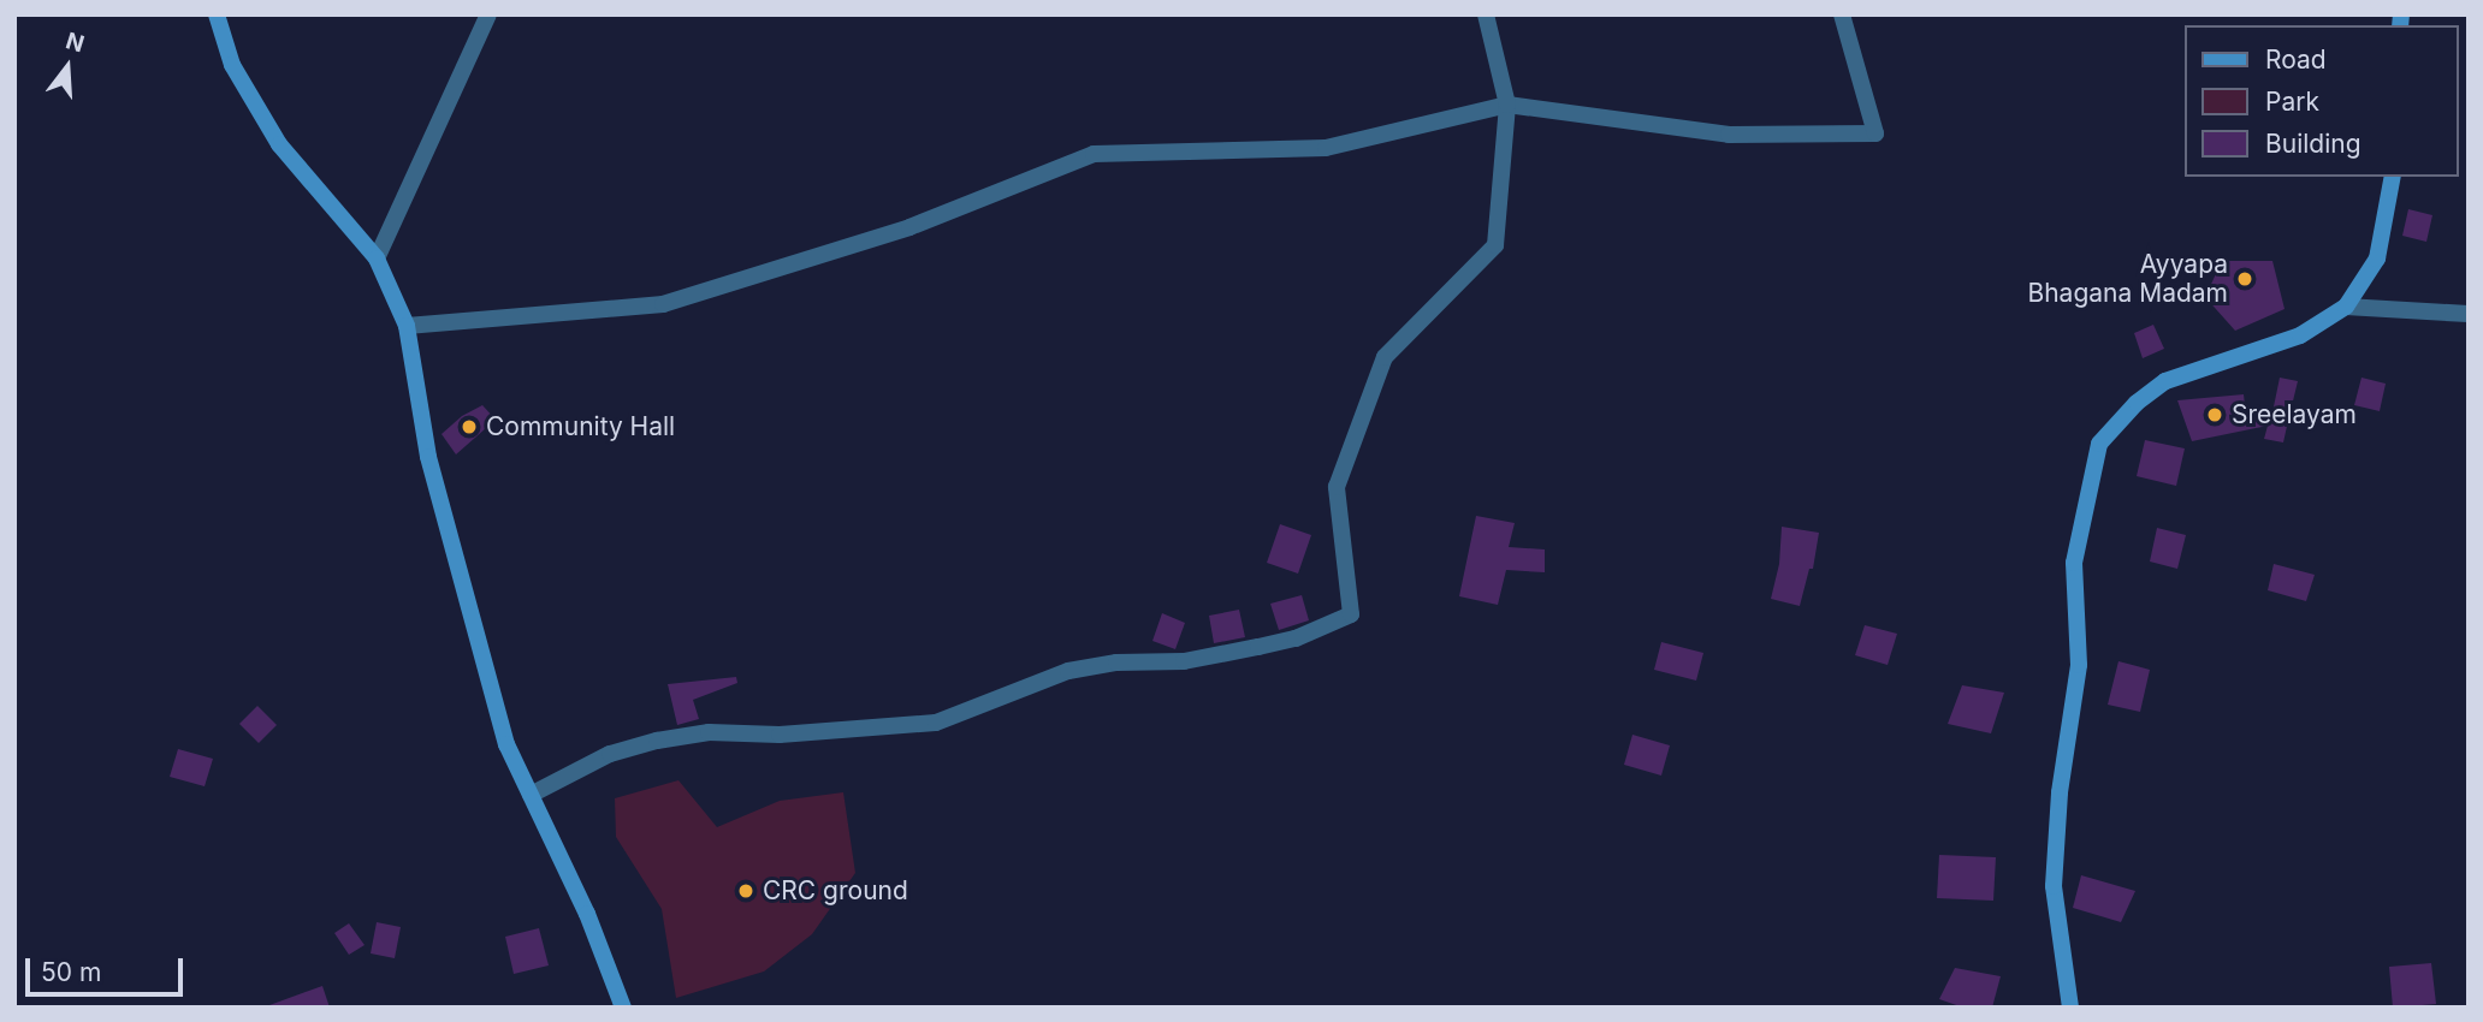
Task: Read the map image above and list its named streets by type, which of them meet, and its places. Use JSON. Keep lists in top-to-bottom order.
{
  "places": [
    "Ayyapa Bhagana Madam",
    "Sreelayam",
    "Community Hall",
    "CRC ground"
  ],
  "legend": ["Road", "Park", "Building"],
  "scale_bar": "50 m",
  "north": "top"
}
